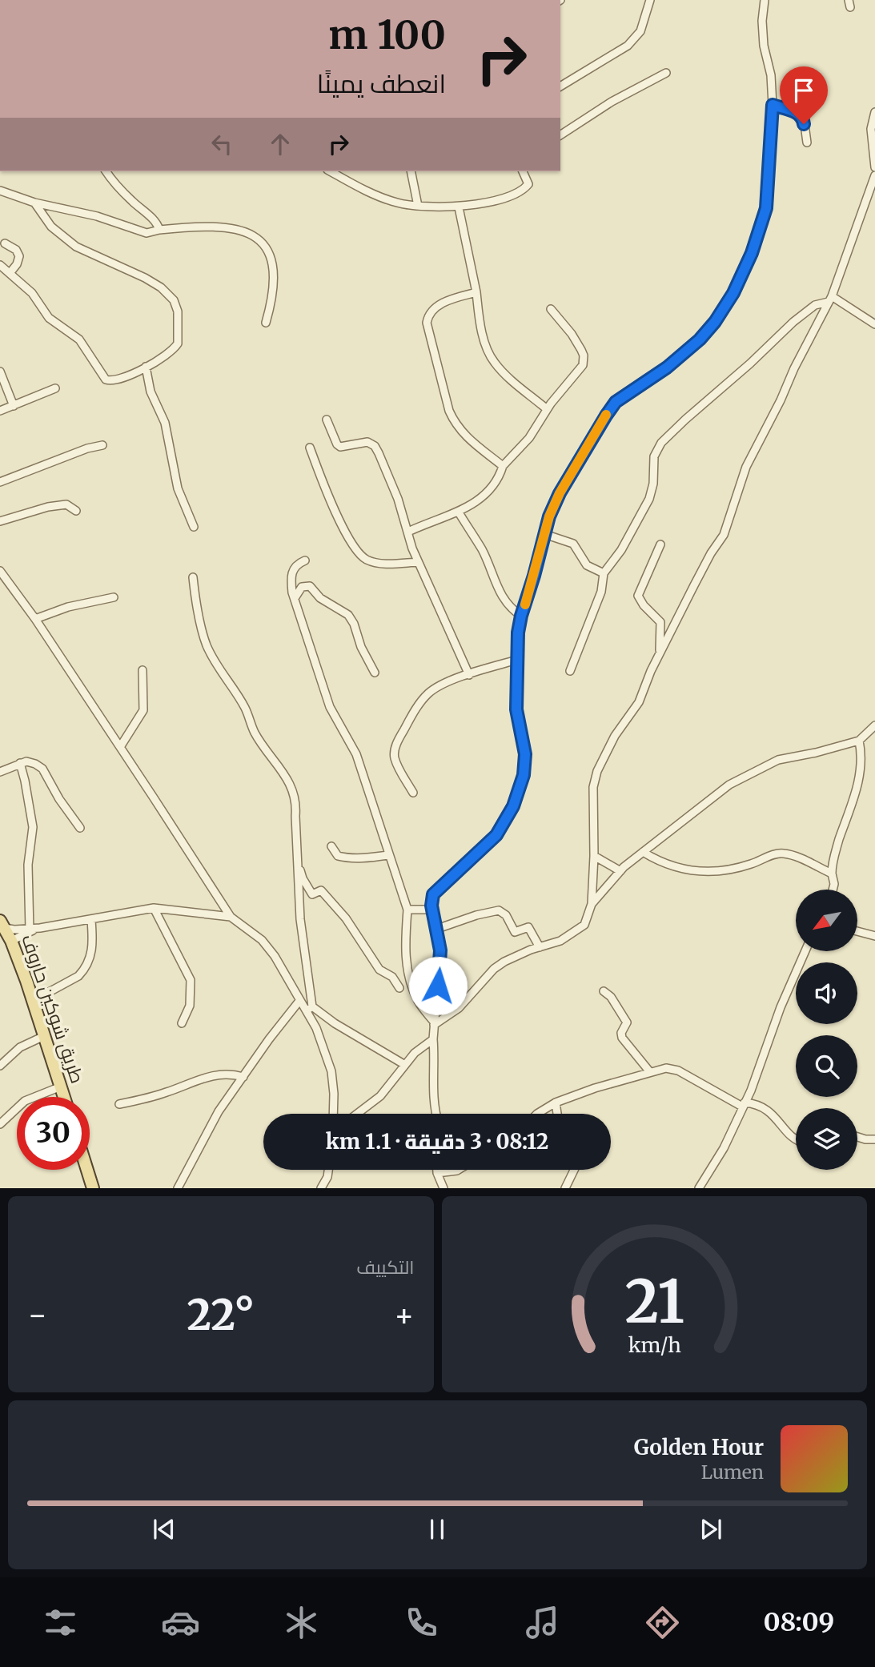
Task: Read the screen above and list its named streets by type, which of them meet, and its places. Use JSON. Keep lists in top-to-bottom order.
{
  "streets": {
    "main road": ["طريق شوكين حاروف"]
  },
  "north": "bottom left",
  "page": {
    "turn": ["100 m", "انعطف يمينًا"],
    "limit": "30",
    "trip": "08:12 · 3 دقيقة · 1.1 km",
    "tile": "التكييف",
    "heat": ["−", "22°", "+"],
    "song": ["Golden Hour", "Lumen"],
    "tabs": "08:09",
    "gauge": ["21", "km/h"]
  }
}
